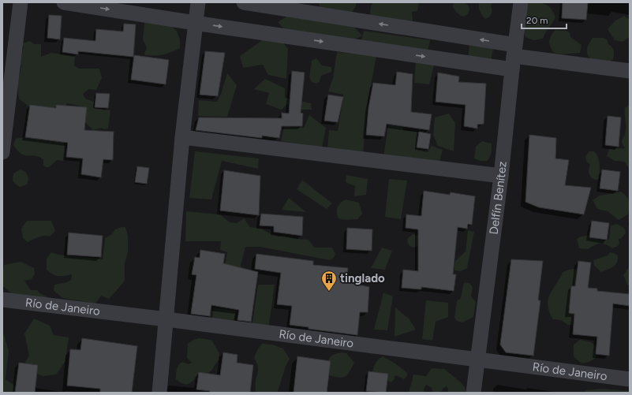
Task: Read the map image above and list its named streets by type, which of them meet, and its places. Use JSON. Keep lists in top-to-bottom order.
{
  "streets": {
    "street": ["Delfín Benítez", "Río de Janeiro"]
  },
  "crossings": [
    ["Delfín Benítez", "Río de Janeiro"]
  ],
  "places": {
    "building": ["tinglado"]
  },
  "scale_bar": "20 m"
}
